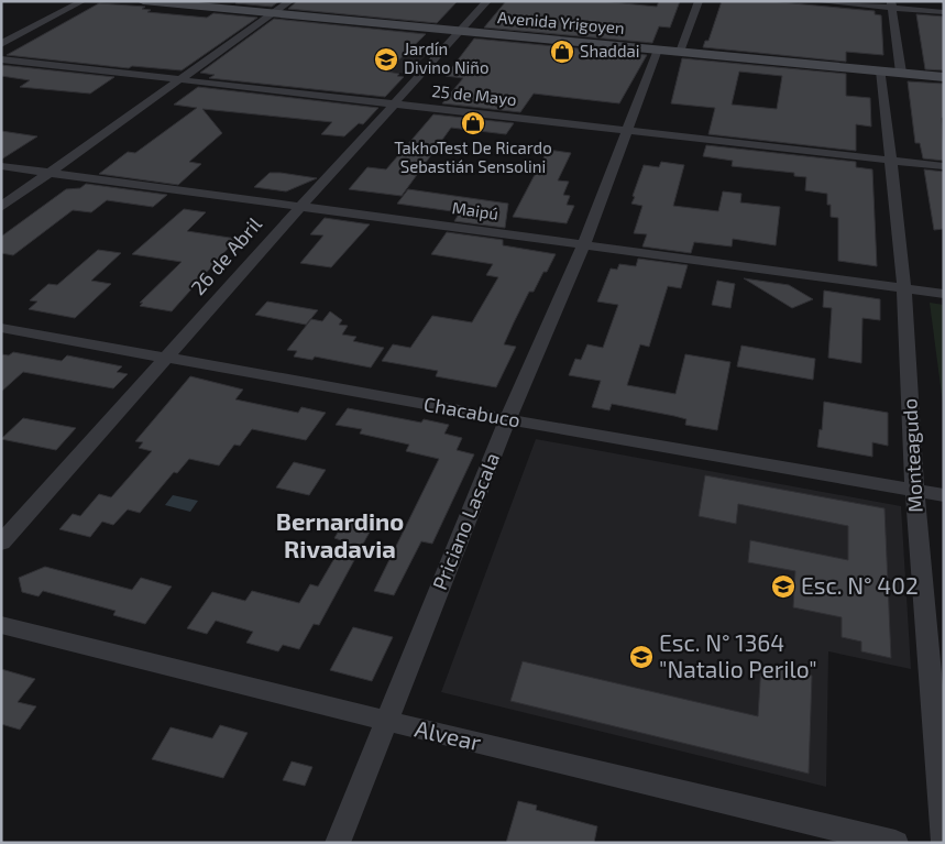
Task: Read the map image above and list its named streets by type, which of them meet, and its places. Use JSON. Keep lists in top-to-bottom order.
{
  "streets": {
    "main road": ["Avenida Yrigoyen"],
    "street": [
      "25 de Mayo",
      "Maipú",
      "26 de Abril",
      "Chacabuco",
      "Monteagudo",
      "Priciano Lascala",
      "Alvear"
    ]
  },
  "crossings": [
    ["Avenida Yrigoyen", "26 de Abril"],
    ["Avenida Yrigoyen", "Monteagudo"],
    ["Avenida Yrigoyen", "Priciano Lascala"],
    ["25 de Mayo", "26 de Abril"],
    ["25 de Mayo", "Monteagudo"],
    ["25 de Mayo", "Priciano Lascala"],
    ["Maipú", "26 de Abril"],
    ["Maipú", "Monteagudo"],
    ["Maipú", "Priciano Lascala"],
    ["26 de Abril", "Chacabuco"],
    ["Chacabuco", "Monteagudo"],
    ["Chacabuco", "Priciano Lascala"],
    ["Priciano Lascala", "Alvear"]
  ],
  "districts": ["Bernardino Rivadavia"],
  "places": {
    "shop": ["Shaddai", "TakhoTest De Ricardo Sebastián Sensolini"],
    "school or university": ["Jardín Divino Niño", "Esc. N° 402", "Esc. N° 1364 \"Natalio Perilo\""]
  }
}
